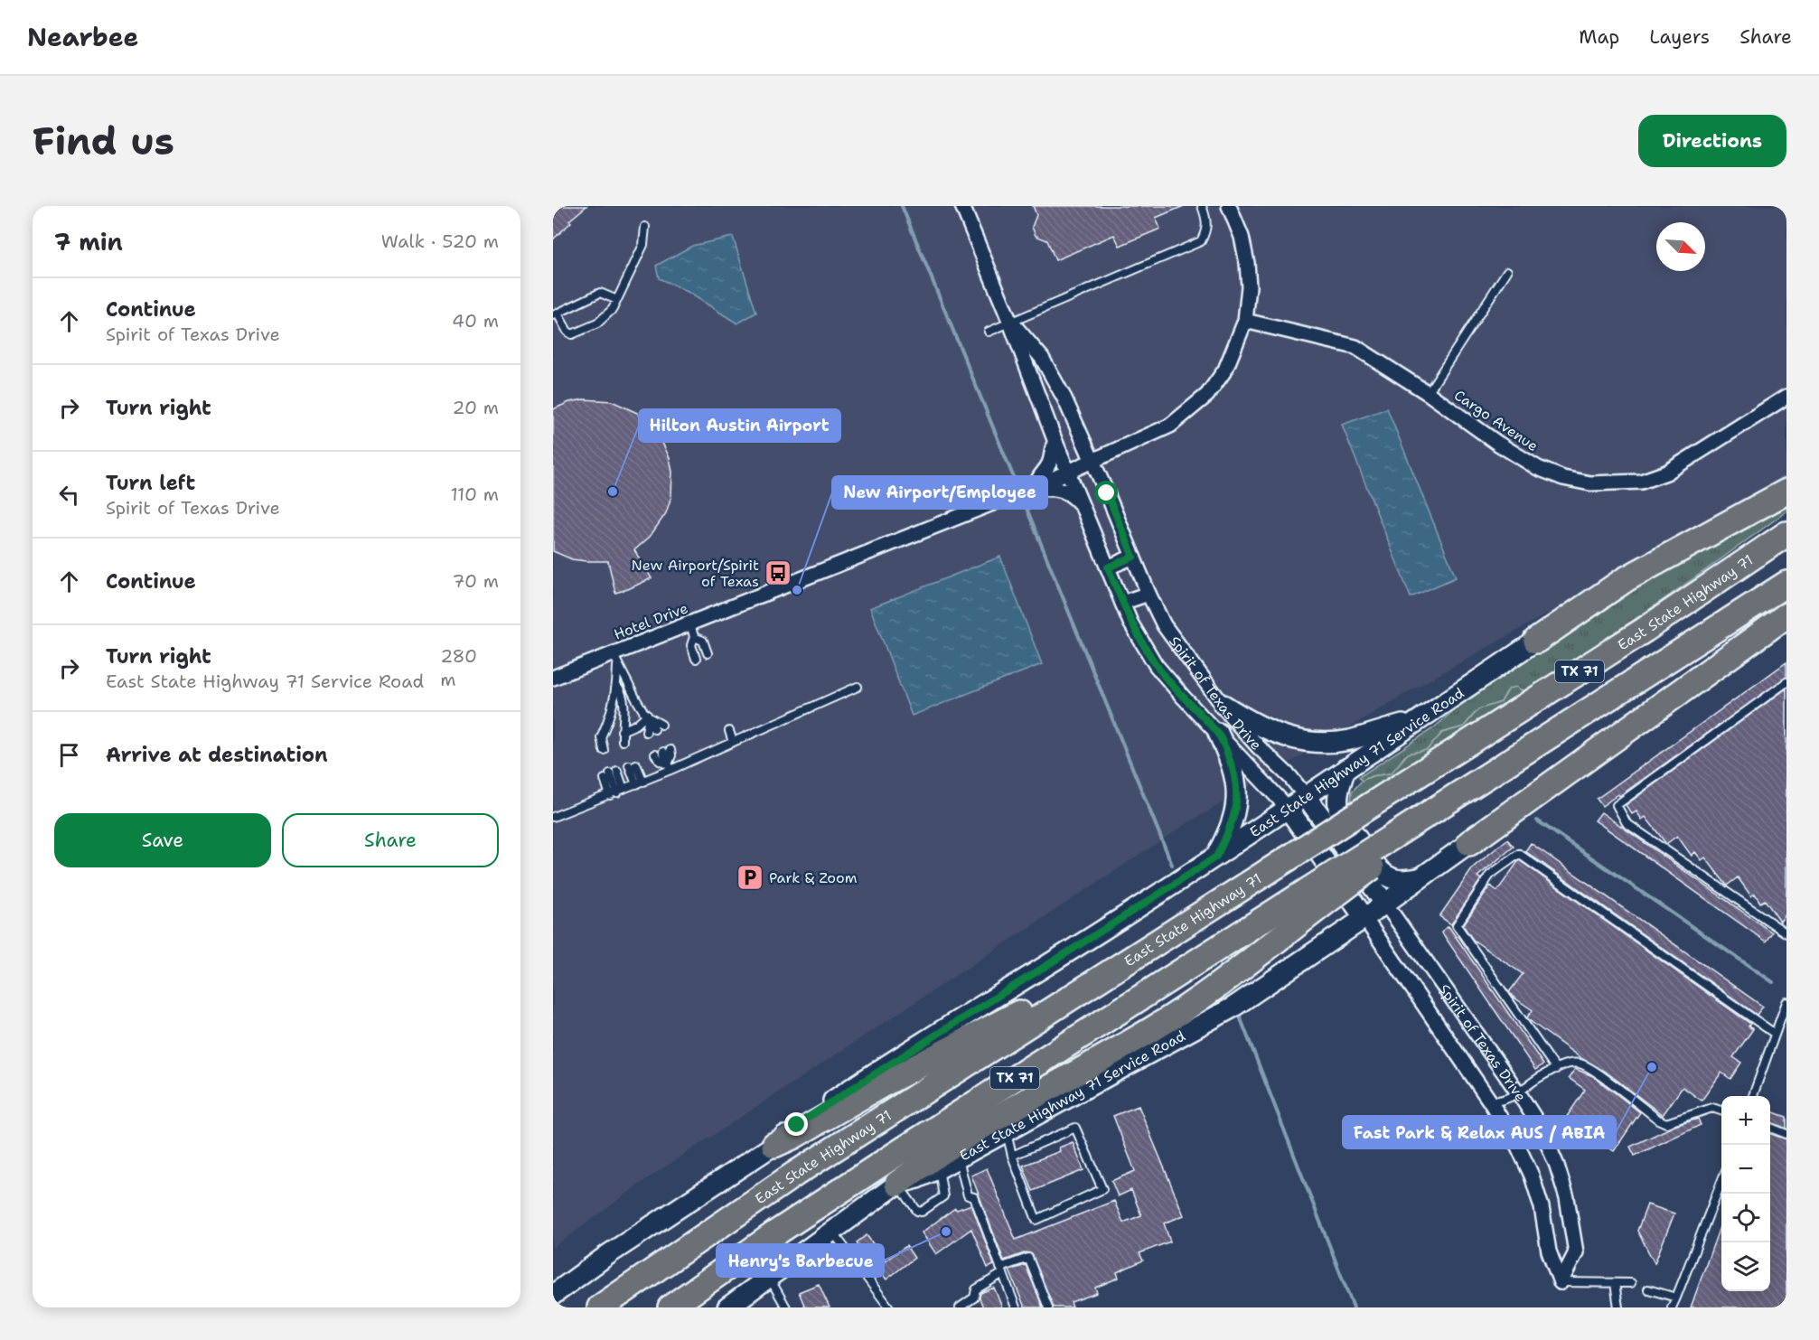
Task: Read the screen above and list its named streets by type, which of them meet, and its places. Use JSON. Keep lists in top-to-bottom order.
{
  "streets": {
    "highway": ["East State Highway 71", "TX 71"],
    "street": [
      "Cargo Avenue",
      "Hotel Drive",
      "Spirit of Texas Drive",
      "East State Highway 71 Service Road"
    ]
  },
  "crossings": [
    ["Cargo Avenue", "Hotel Drive"],
    ["Hotel Drive", "Spirit of Texas Drive"],
    ["Spirit of Texas Drive", "East State Highway 71 Service Road"]
  ],
  "places": {
    "other": [
      "Hilton Austin Airport",
      "New Airport/Employee",
      "Fast Park & Relax AUS / ABIA",
      "Henry's Barbecue"
    ],
    "bus stop": ["New Airport/Spirit of Texas"],
    "parking": ["Park & Zoom"]
  },
  "north": "bottom right",
  "page": {
    "header": "Nearbee",
    "nav": ["Map", "Layers", "Share"],
    "buttons": [
      "Directions",
      ["Save", "Share"]
    ],
    "title": "Find us",
    "heading": ["7 min", "Walk · 520 m"],
    "list": [
      ["Continue", "Spirit of Texas Drive", "40 m"],
      ["Turn right", "20 m"],
      ["Turn left", "Spirit of Texas Drive", "110 m"],
      ["Continue", "70 m"],
      ["Turn right", "East State Highway 71 Service Road", "280 m"],
      "Arrive at destination"
    ],
    "map_buttons": ["+", "−"]
  }
}
